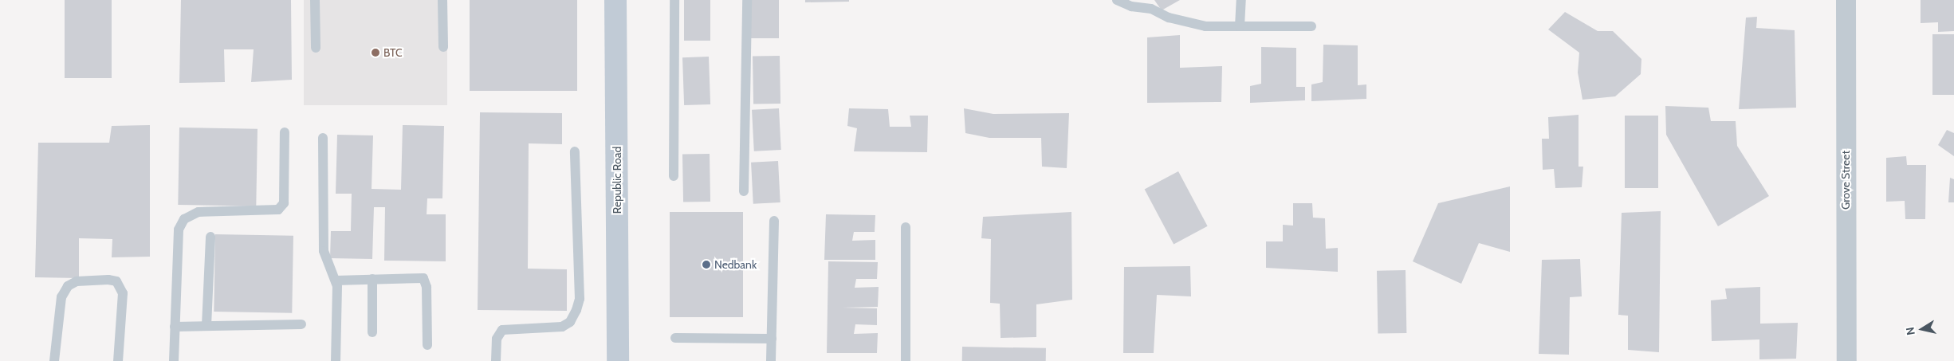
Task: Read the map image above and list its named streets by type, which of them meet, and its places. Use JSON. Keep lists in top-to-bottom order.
{
  "streets": {
    "main road": ["Republic Road"],
    "street": ["Grove Street"]
  },
  "places": ["BTC", "Nedbank"],
  "north": "left"
}
